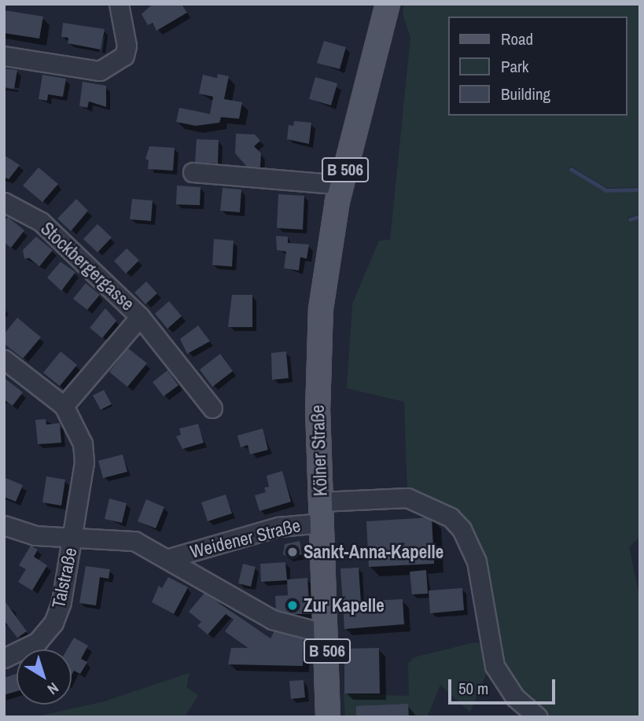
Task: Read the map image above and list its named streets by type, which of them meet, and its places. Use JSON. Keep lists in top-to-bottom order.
{
  "streets": {
    "main road": ["B 506", "Kölner Straße"],
    "street": ["Stockbergergasse", "Weidener Straße", "Talstraße"]
  },
  "crossings": [
    ["Stockbergergasse", "Talstraße"],
    ["Kölner Straße", "Weidener Straße"],
    ["Weidener Straße", "Talstraße"]
  ],
  "places": ["Sankt-Anna-Kapelle", "Zur Kapelle"],
  "legend": ["Road", "Park", "Building"],
  "scale_bar": "50 m",
  "north": "bottom right"
}
